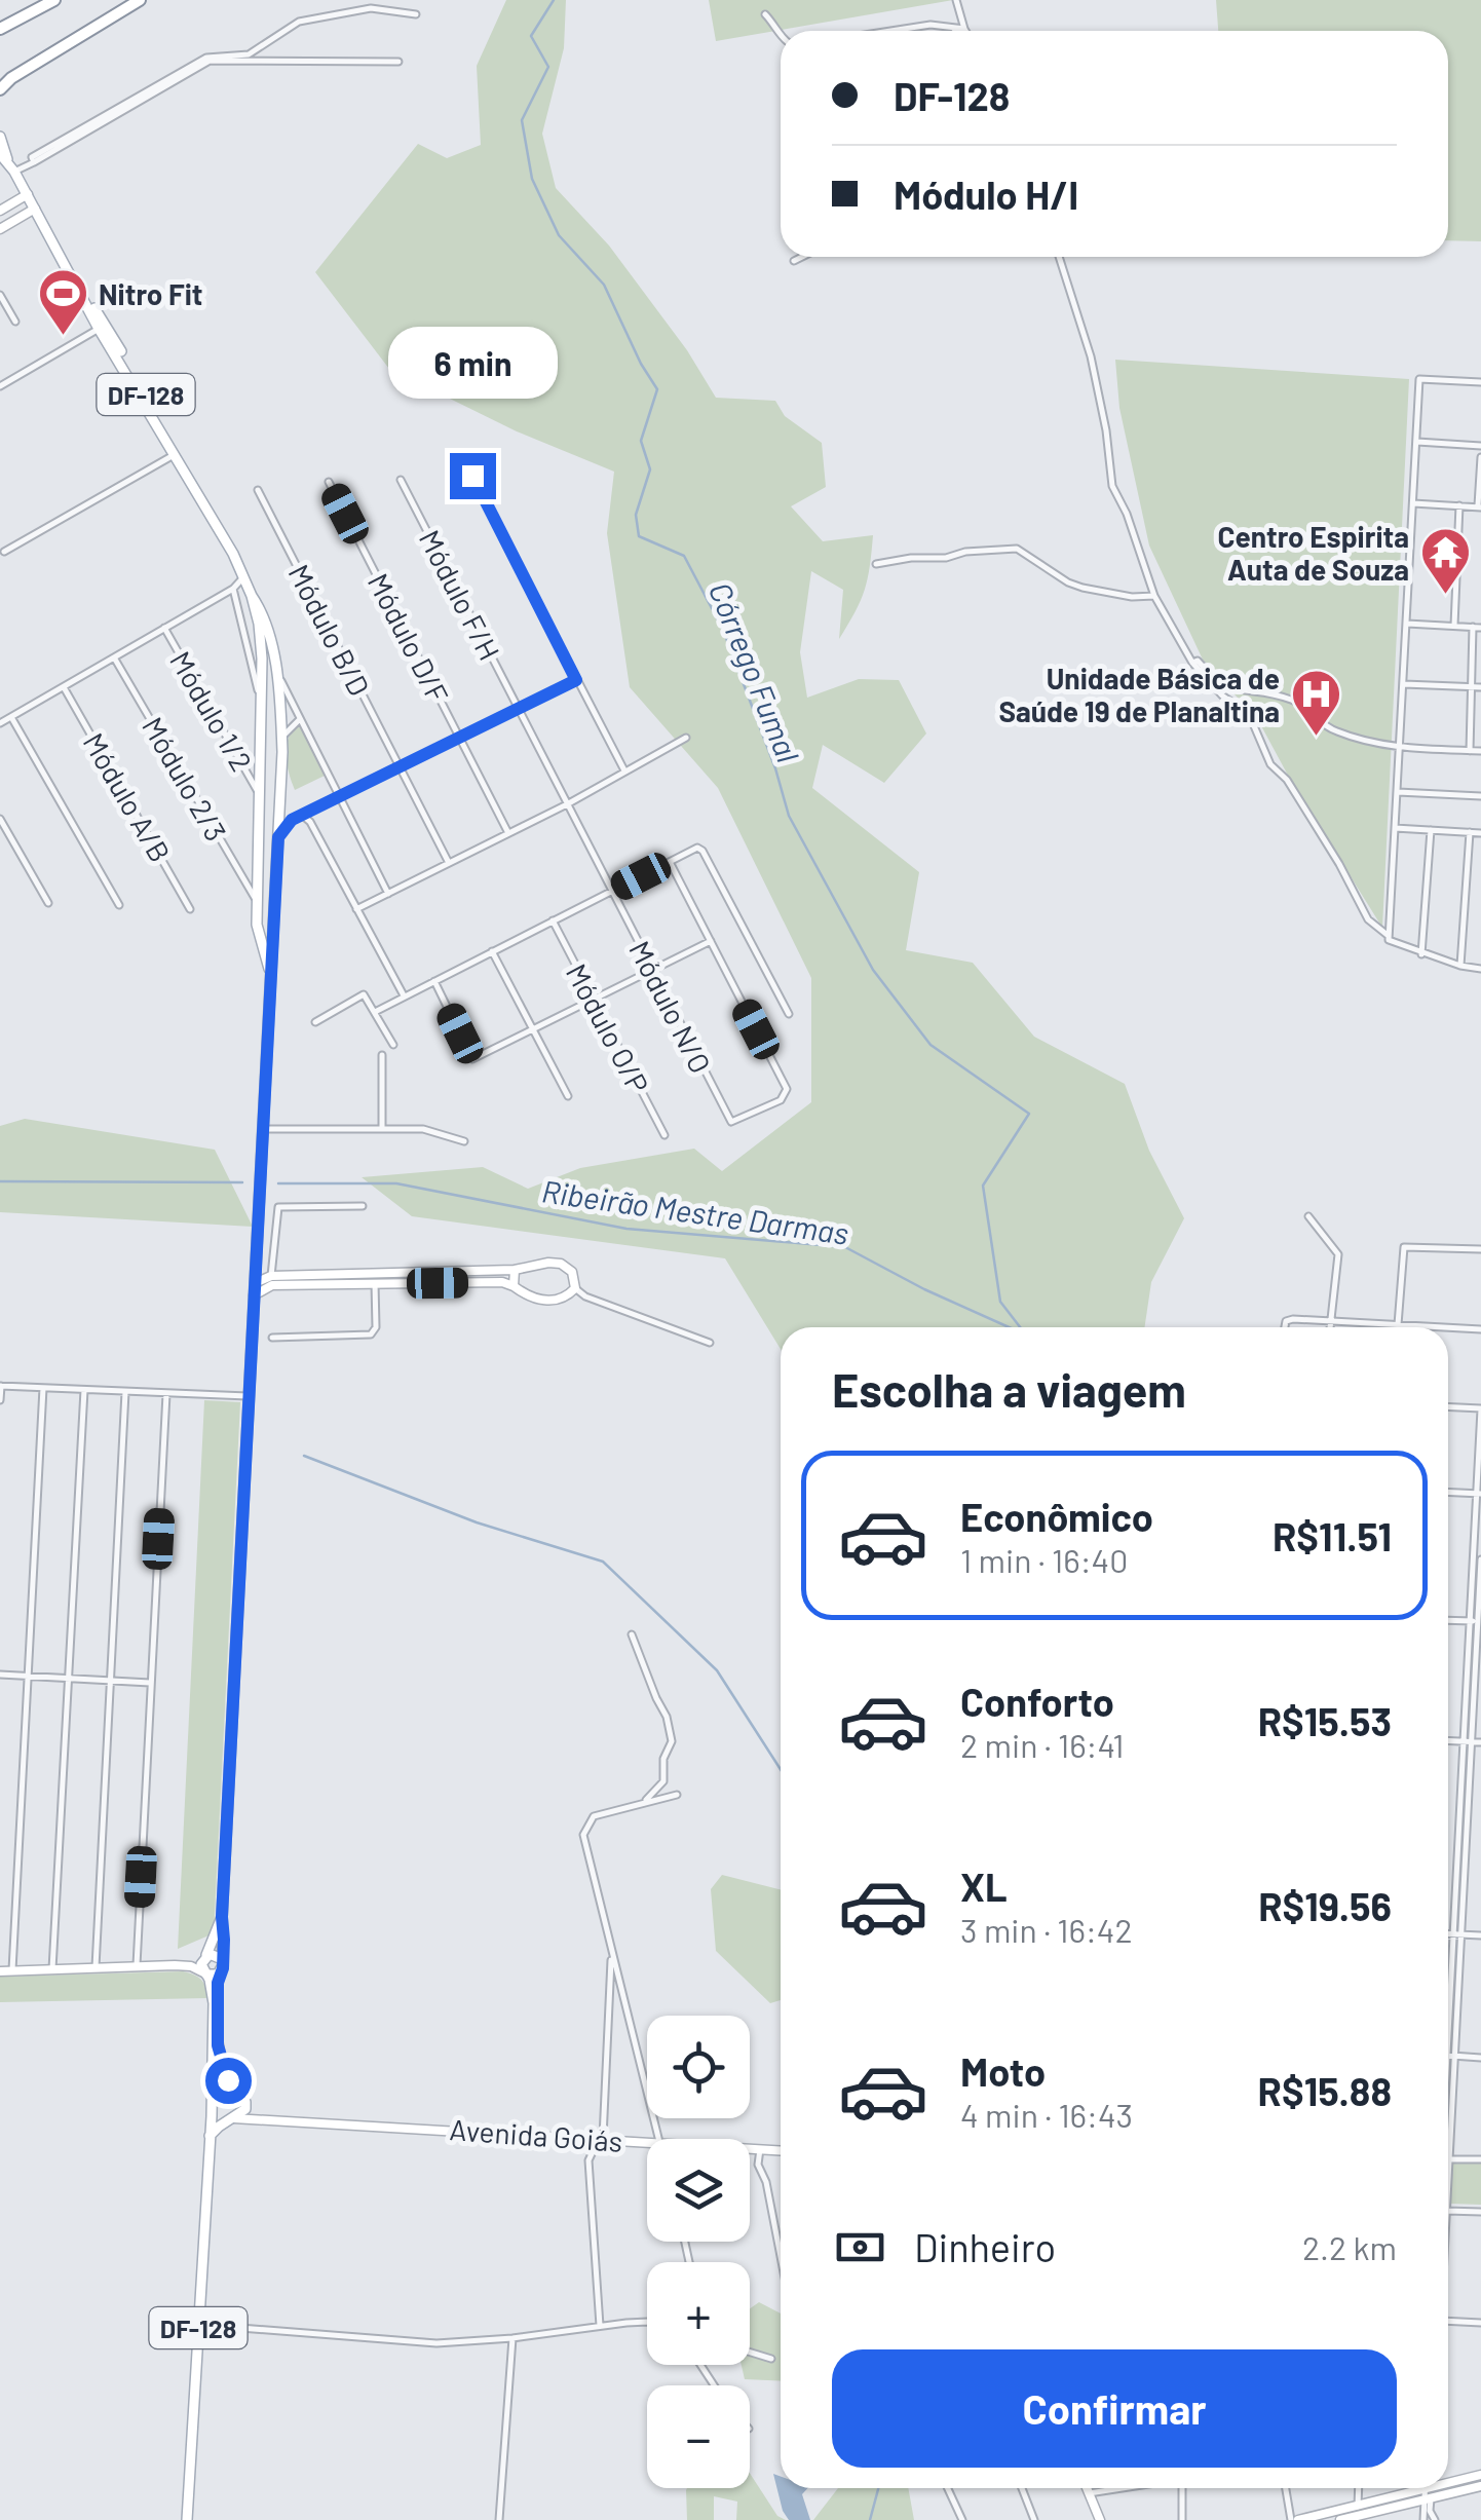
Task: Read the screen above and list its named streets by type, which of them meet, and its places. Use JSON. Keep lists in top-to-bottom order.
{
  "streets": {
    "main road": ["DF-128"],
    "street": [
      "Módulo F/H",
      "Módulo B/D",
      "Módulo D/F",
      "Módulo 1/2",
      "Módulo 2/3",
      "Módulo A/B",
      "Módulo N/O",
      "Módulo O/P",
      "Avenida Goiás"
    ]
  },
  "crossings": [
    ["DF-128", "Módulo 1/2"],
    ["DF-128", "Módulo 2/3"],
    ["DF-128", "Avenida Goiás"],
    ["Módulo F/H", "Módulo N/O"]
  ],
  "water": ["Córrego Fumal", "Ribeirão Mestre Darmas"],
  "places": {
    "sports": ["Nitro Fit"],
    "temple": ["Centro Espirita Auta de Souza"],
    "hospital": ["Unidade Básica de Saúde 19 de Planaltina"]
  },
  "page": {
    "banner": ["DF-128", "Módulo H/I"],
    "bubble": "6 min",
    "heading": "Escolha a viagem",
    "list": [
      {
        "name": "Econômico",
        "note": "1 min · 16:40",
        "value": "R$11.51"
      },
      {
        "name": "Conforto",
        "note": "2 min · 16:41",
        "value": "R$15.53"
      },
      {
        "name": "XL",
        "note": "3 min · 16:42",
        "value": "R$19.56"
      },
      {
        "name": "Moto",
        "note": "4 min · 16:43",
        "value": "R$15.88"
      }
    ],
    "map_buttons": ["+", "−"],
    "pay": ["Dinheiro", "2.2 km"],
    "buttons": "Confirmar"
  }
}
